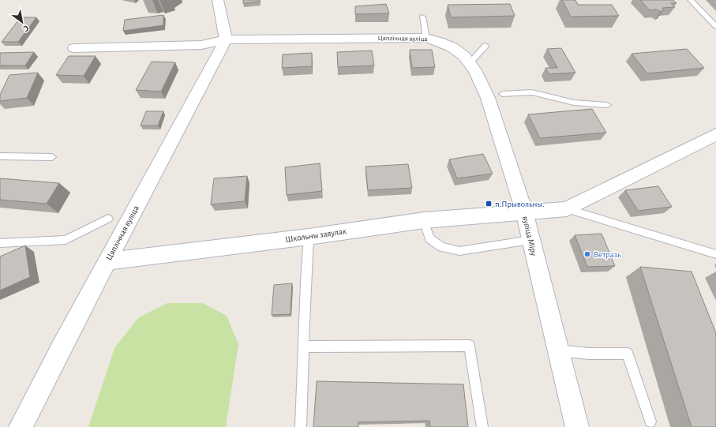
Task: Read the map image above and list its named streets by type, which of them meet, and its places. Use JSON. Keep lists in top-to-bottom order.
{
  "streets": {
    "street": ["Цяплічная вуліца", "Школьны завулак", "вуліца Міру"]
  },
  "crossings": [
    ["Цяплічная вуліца", "Школьны завулак"],
    ["Цяплічная вуліца", "вуліца Міру"],
    ["Школьны завулак", "вуліца Міру"]
  ],
  "places": {
    "transit": ["п.Прывольны."],
    "other": ["Ветразь"]
  },
  "north": "bottom right"
}
